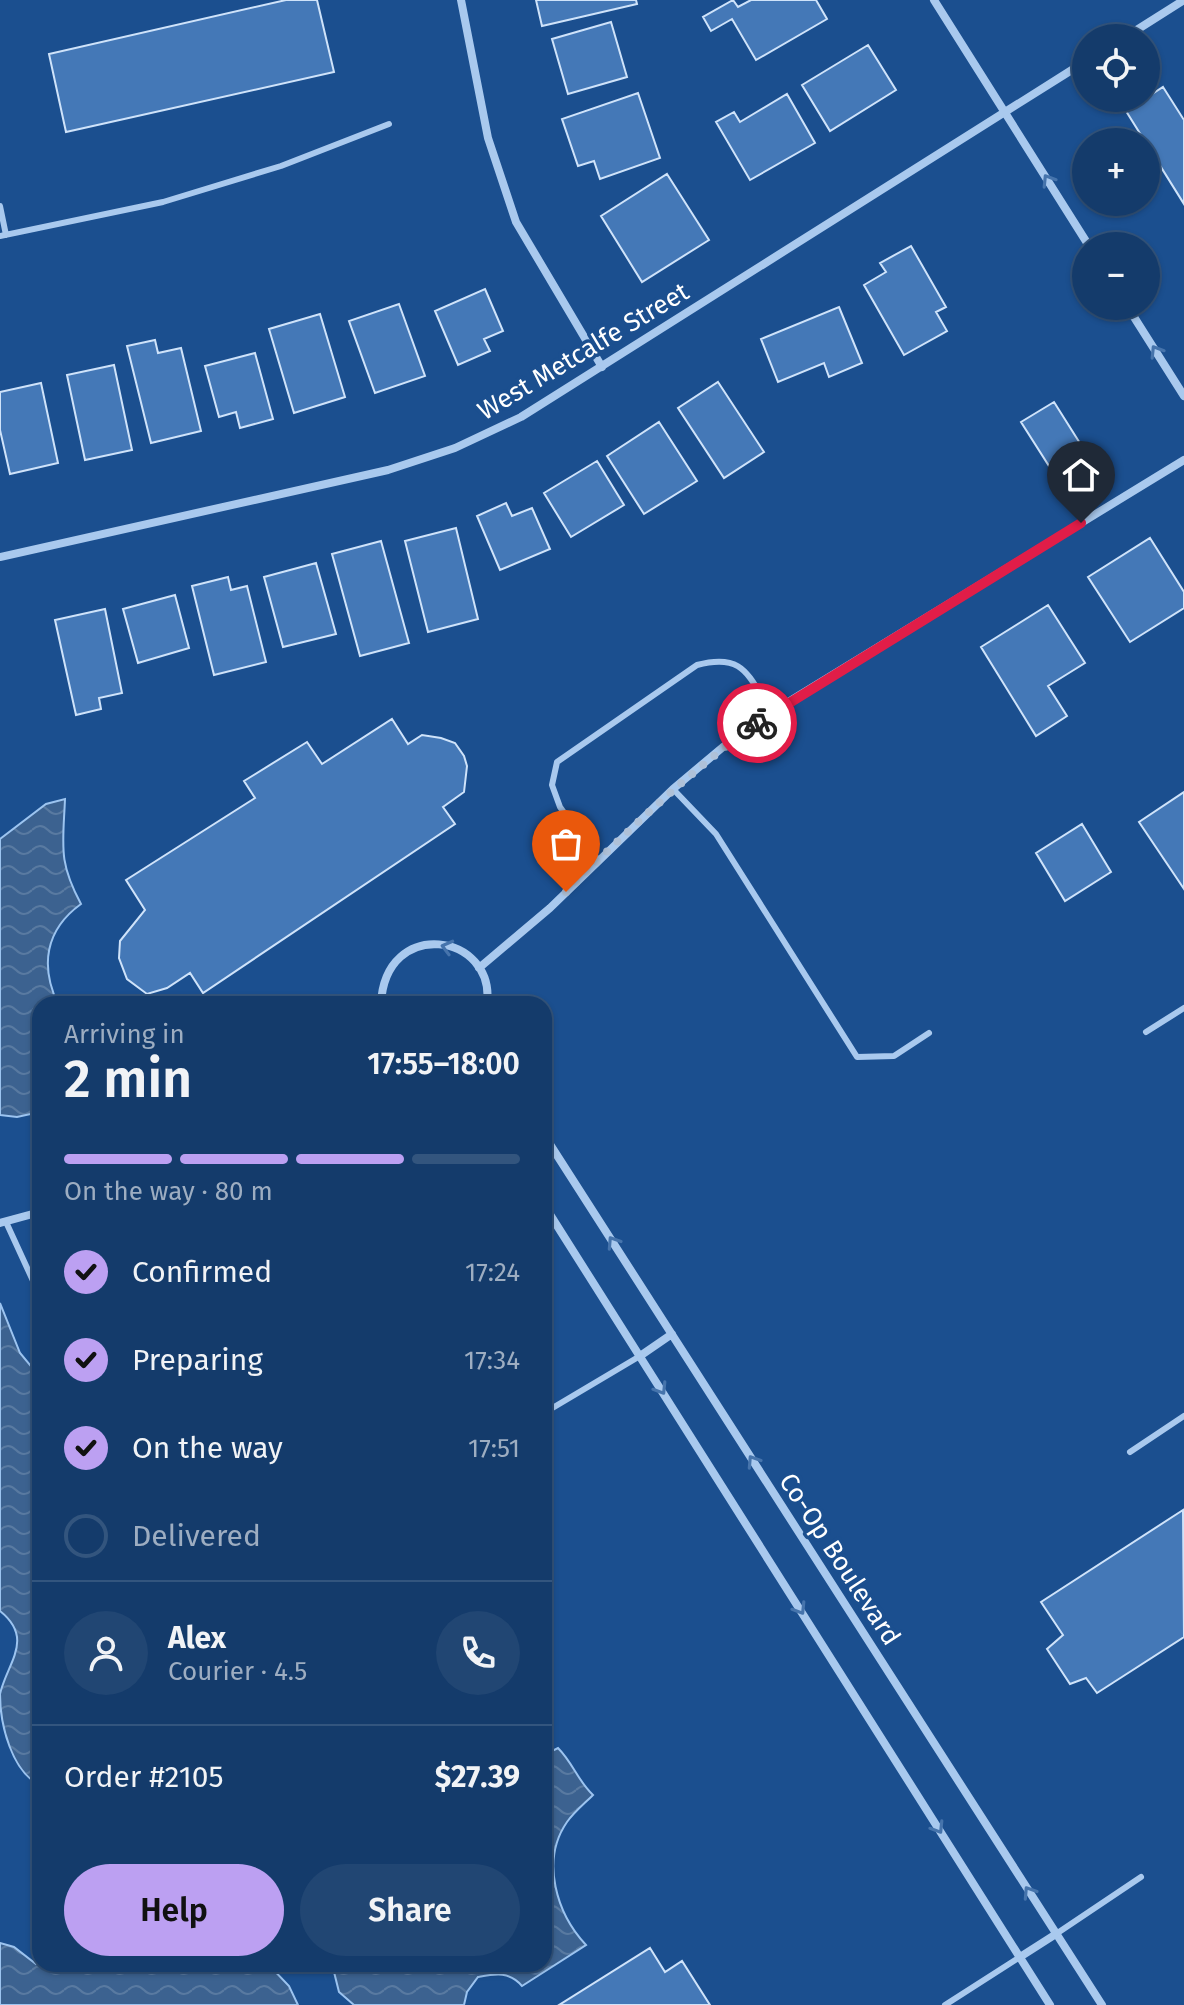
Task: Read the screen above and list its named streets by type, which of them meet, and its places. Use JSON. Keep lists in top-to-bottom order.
{
  "streets": {
    "street": ["West Metcalfe Street", "Co-Op Boulevard"]
  },
  "page": {
    "map_buttons": ["+", "−"],
    "heading": ["2 min", "Arriving in", "17:55–18:00"],
    "panel": [
      "Alex",
      "Courier · 4.5",
      "Order #2105",
      "$27.39"
    ],
    "bar": "On the way · 80 m",
    "list": [
      ["Confirmed", "17:24"],
      ["Preparing", "17:34"],
      ["On the way", "17:51"],
      "Delivered"
    ],
    "buttons": ["Help", "Share"]
  }
}
